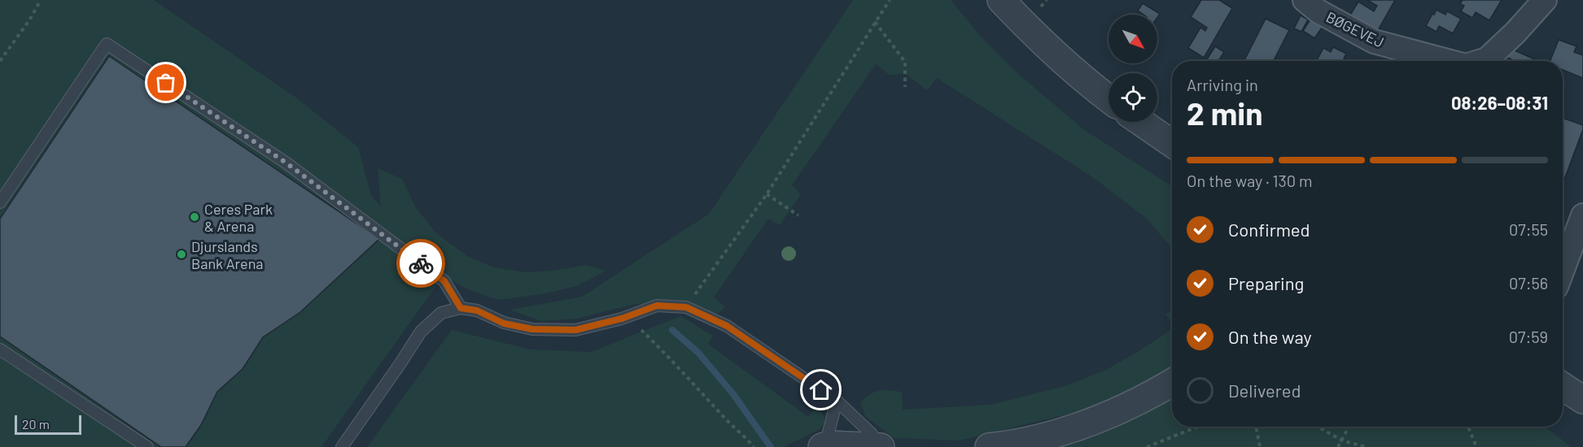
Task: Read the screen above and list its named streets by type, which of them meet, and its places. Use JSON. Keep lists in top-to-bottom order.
{
  "streets": {
    "street": ["BØGEVEJ"]
  },
  "places": ["Ceres Park & Arena", "Djurslands Bank Arena"],
  "scale_bar": "20 m",
  "north": "bottom right",
  "page": {
    "heading": ["2 min", "Arriving in", "08:26–08:31"],
    "bar": "On the way · 130 m",
    "list": [
      ["Confirmed", "07:55"],
      ["Preparing", "07:56"],
      ["On the way", "07:59"],
      "Delivered"
    ],
    "scale": "20 m"
  }
}
